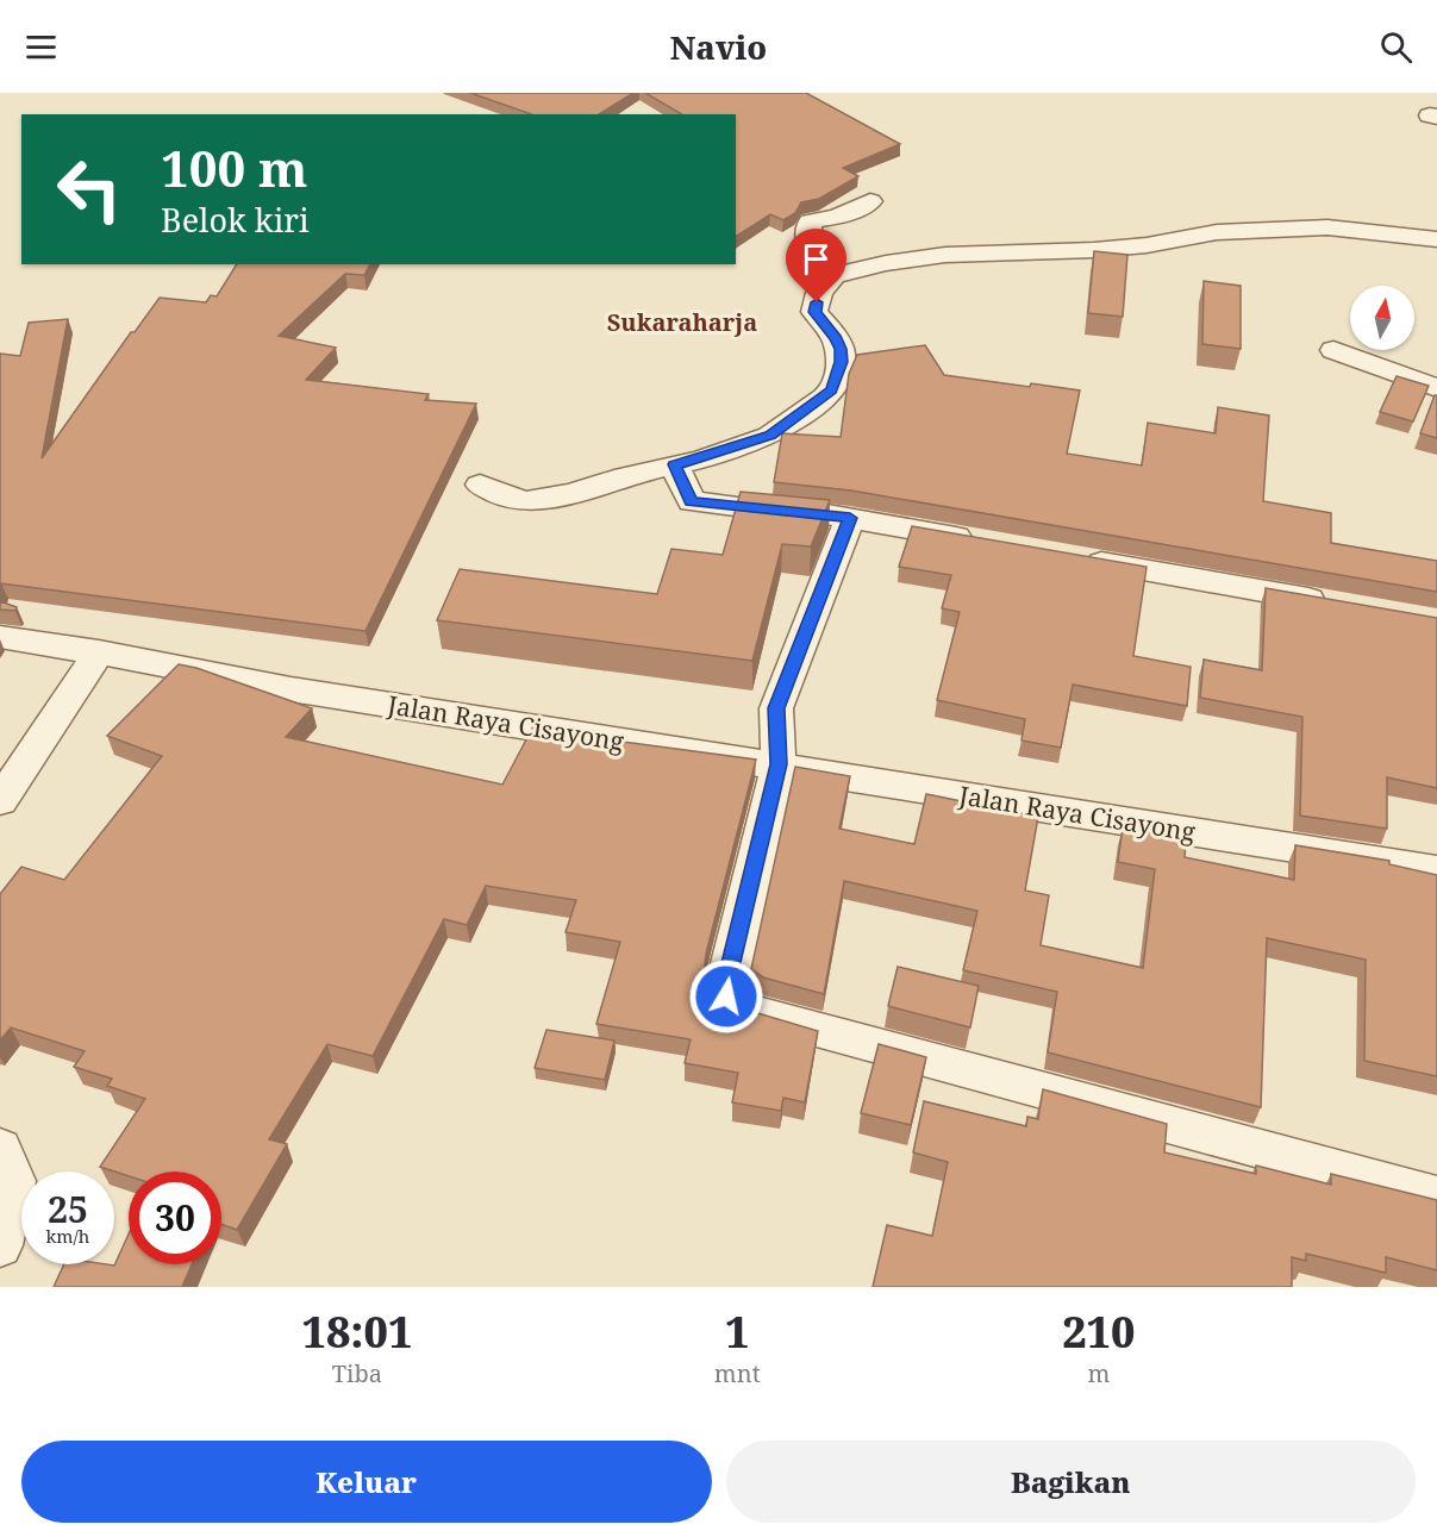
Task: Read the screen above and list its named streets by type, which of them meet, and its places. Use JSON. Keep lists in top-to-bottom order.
{
  "streets": {
    "street": ["Jalan Raya Cisayong"]
  },
  "districts": ["Sukaraharja"],
  "north": "top",
  "page": {
    "header": "Navio",
    "turn": ["100 m", "Belok kiri"],
    "speed": "25 km/h",
    "limit": "30",
    "eta": [
      "18:01",
      "Tiba",
      "1",
      "mnt",
      "210",
      "m"
    ],
    "buttons": ["Keluar", "Bagikan"]
  }
}
